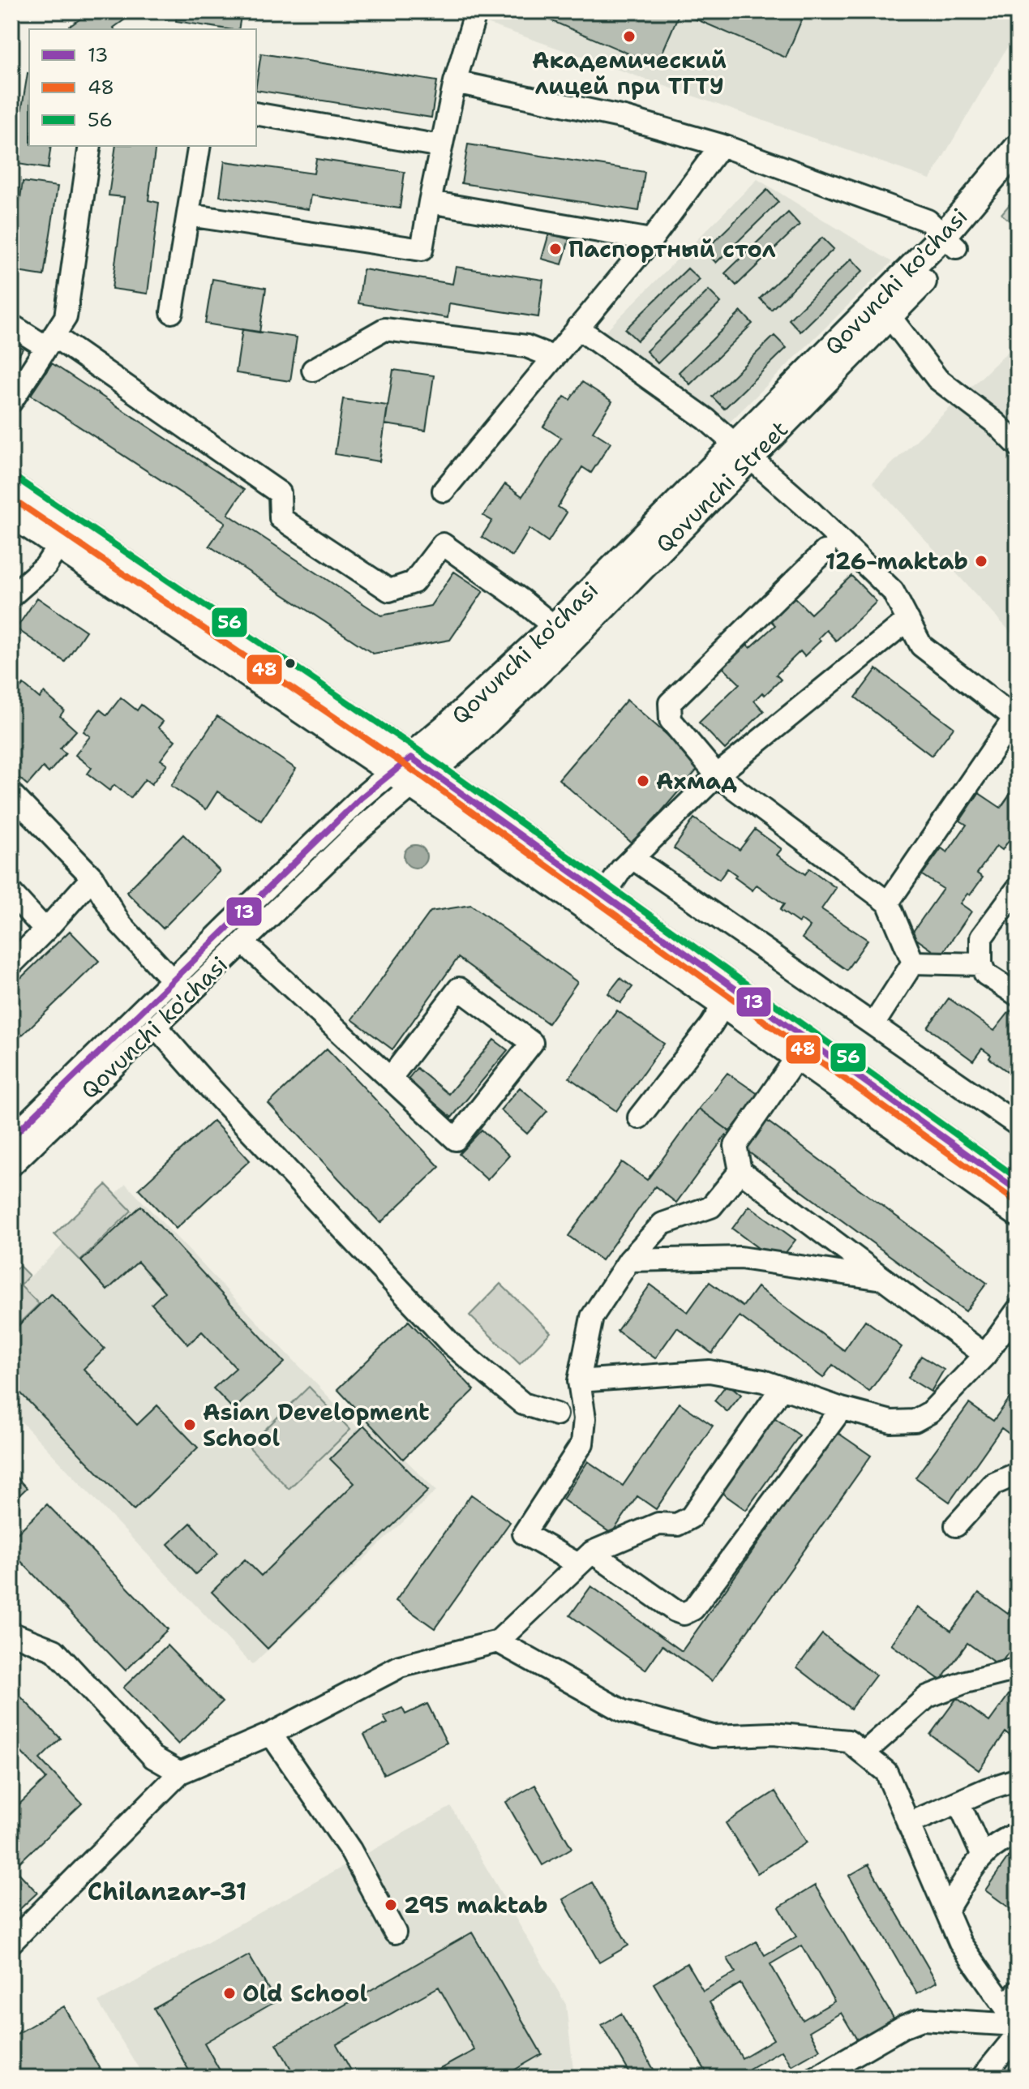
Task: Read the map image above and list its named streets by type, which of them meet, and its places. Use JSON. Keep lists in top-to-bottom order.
{
  "streets": {
    "main road": ["Qovunchi ko'chasi", "Qovunchi Street"]
  },
  "crossings": [
    ["Qovunchi ko'chasi", "Qovunchi Street"]
  ],
  "districts": ["Chilanzar-31"],
  "places": [
    "Академический лицей при ТГТУ",
    "Паспортный стол",
    "126-maktab",
    "Ахмад",
    "Asian Development School",
    "295 maktab",
    "Old School"
  ],
  "lines": ["transit line 56", "transit line 48", "transit line 13"],
  "legend": ["13", "48", "56"]
}
